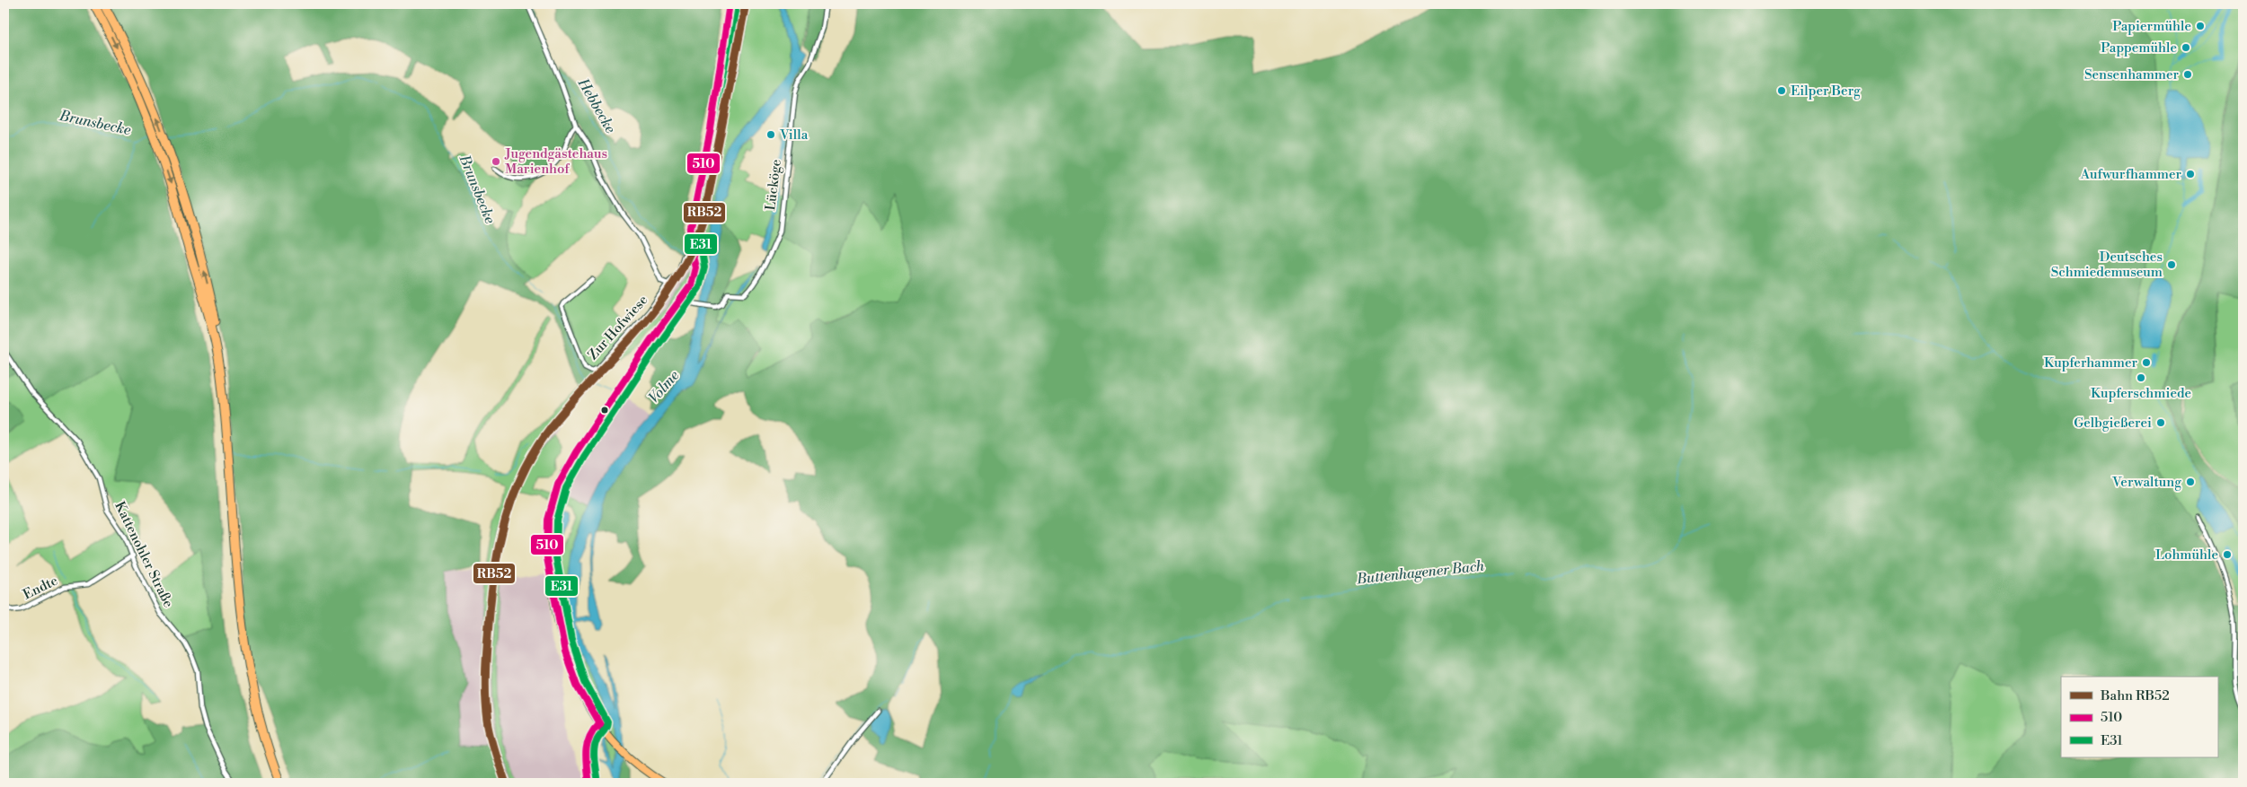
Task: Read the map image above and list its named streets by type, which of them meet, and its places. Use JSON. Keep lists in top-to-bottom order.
{
  "streets": {
    "street": [
      "Lücköge",
      "Zur Hofwiese",
      "Kattenohler Straße",
      "Endte"
    ]
  },
  "crossings": [
    ["Kattenohler Straße", "Endte"]
  ],
  "water": [
    "Hebbecke",
    "Brunsbecke",
    "Volme",
    "Buttenhagener Bach"
  ],
  "places": [
    "Papiermühle",
    "Pappemühle",
    "Sensenhammer",
    "Eilper Berg",
    "Villa",
    "Jugendgästehaus Marienhof",
    "Aufwurfhammer",
    "Deutsches Schmiedemuseum",
    "Kupferhammer",
    "Kupferschmiede",
    "Gelbgießerei",
    "Verwaltung",
    "Lohmühle"
  ],
  "lines": ["rail line RB52", "transit line 510", "transit line E31"],
  "legend": ["Bahn RB52", "510", "E31"]
}
